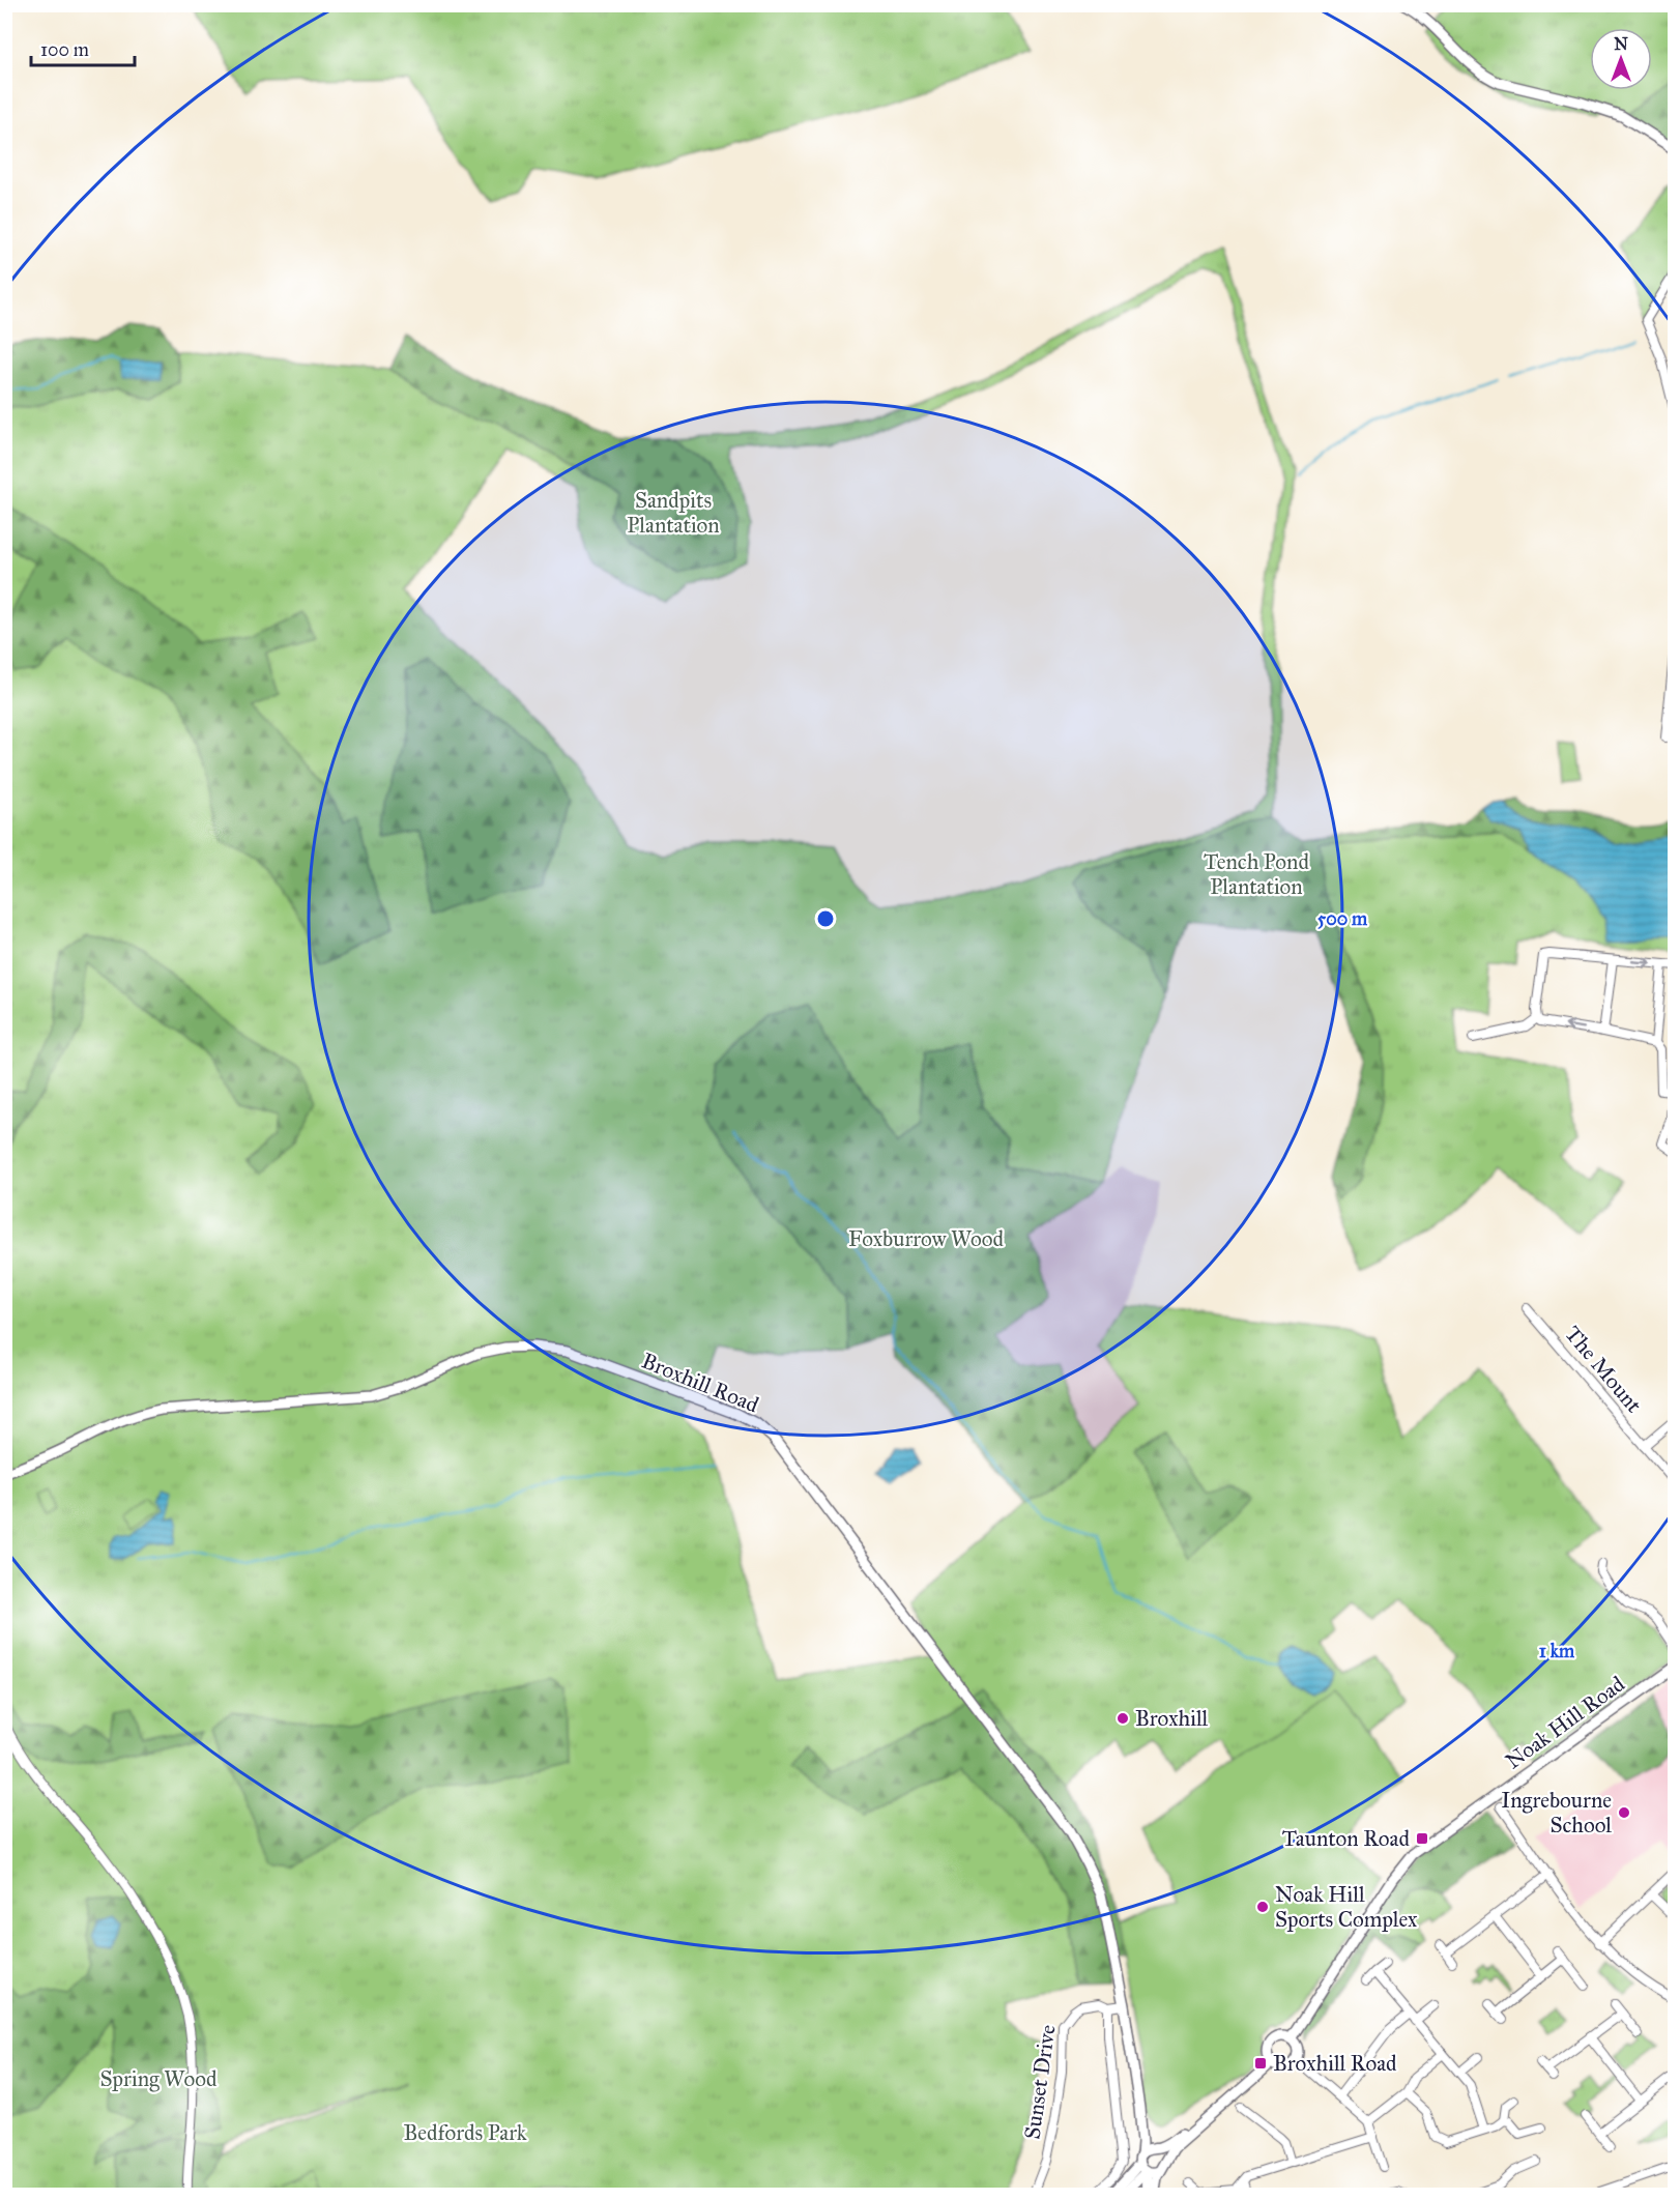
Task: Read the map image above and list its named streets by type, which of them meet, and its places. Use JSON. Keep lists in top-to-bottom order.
{
  "streets": {
    "street": [
      "The Mount",
      "Broxhill Road",
      "Noak Hill Road",
      "Sunset Drive"
    ]
  },
  "crossings": [
    ["Broxhill Road", "Sunset Drive"]
  ],
  "parks": [
    "Sandpits Plantation",
    "Tench Pond Plantation",
    "Foxburrow Wood",
    "Spring Wood",
    "Bedfords Park"
  ],
  "places": {
    "other": ["Broxhill", "Ingrebourne School", "Noak Hill Sports Complex"],
    "transit": ["Taunton Road", "Broxhill Road"]
  },
  "scale_bar": "100 m",
  "north": "top",
  "rings": ["500 m", "1 km"]
}
